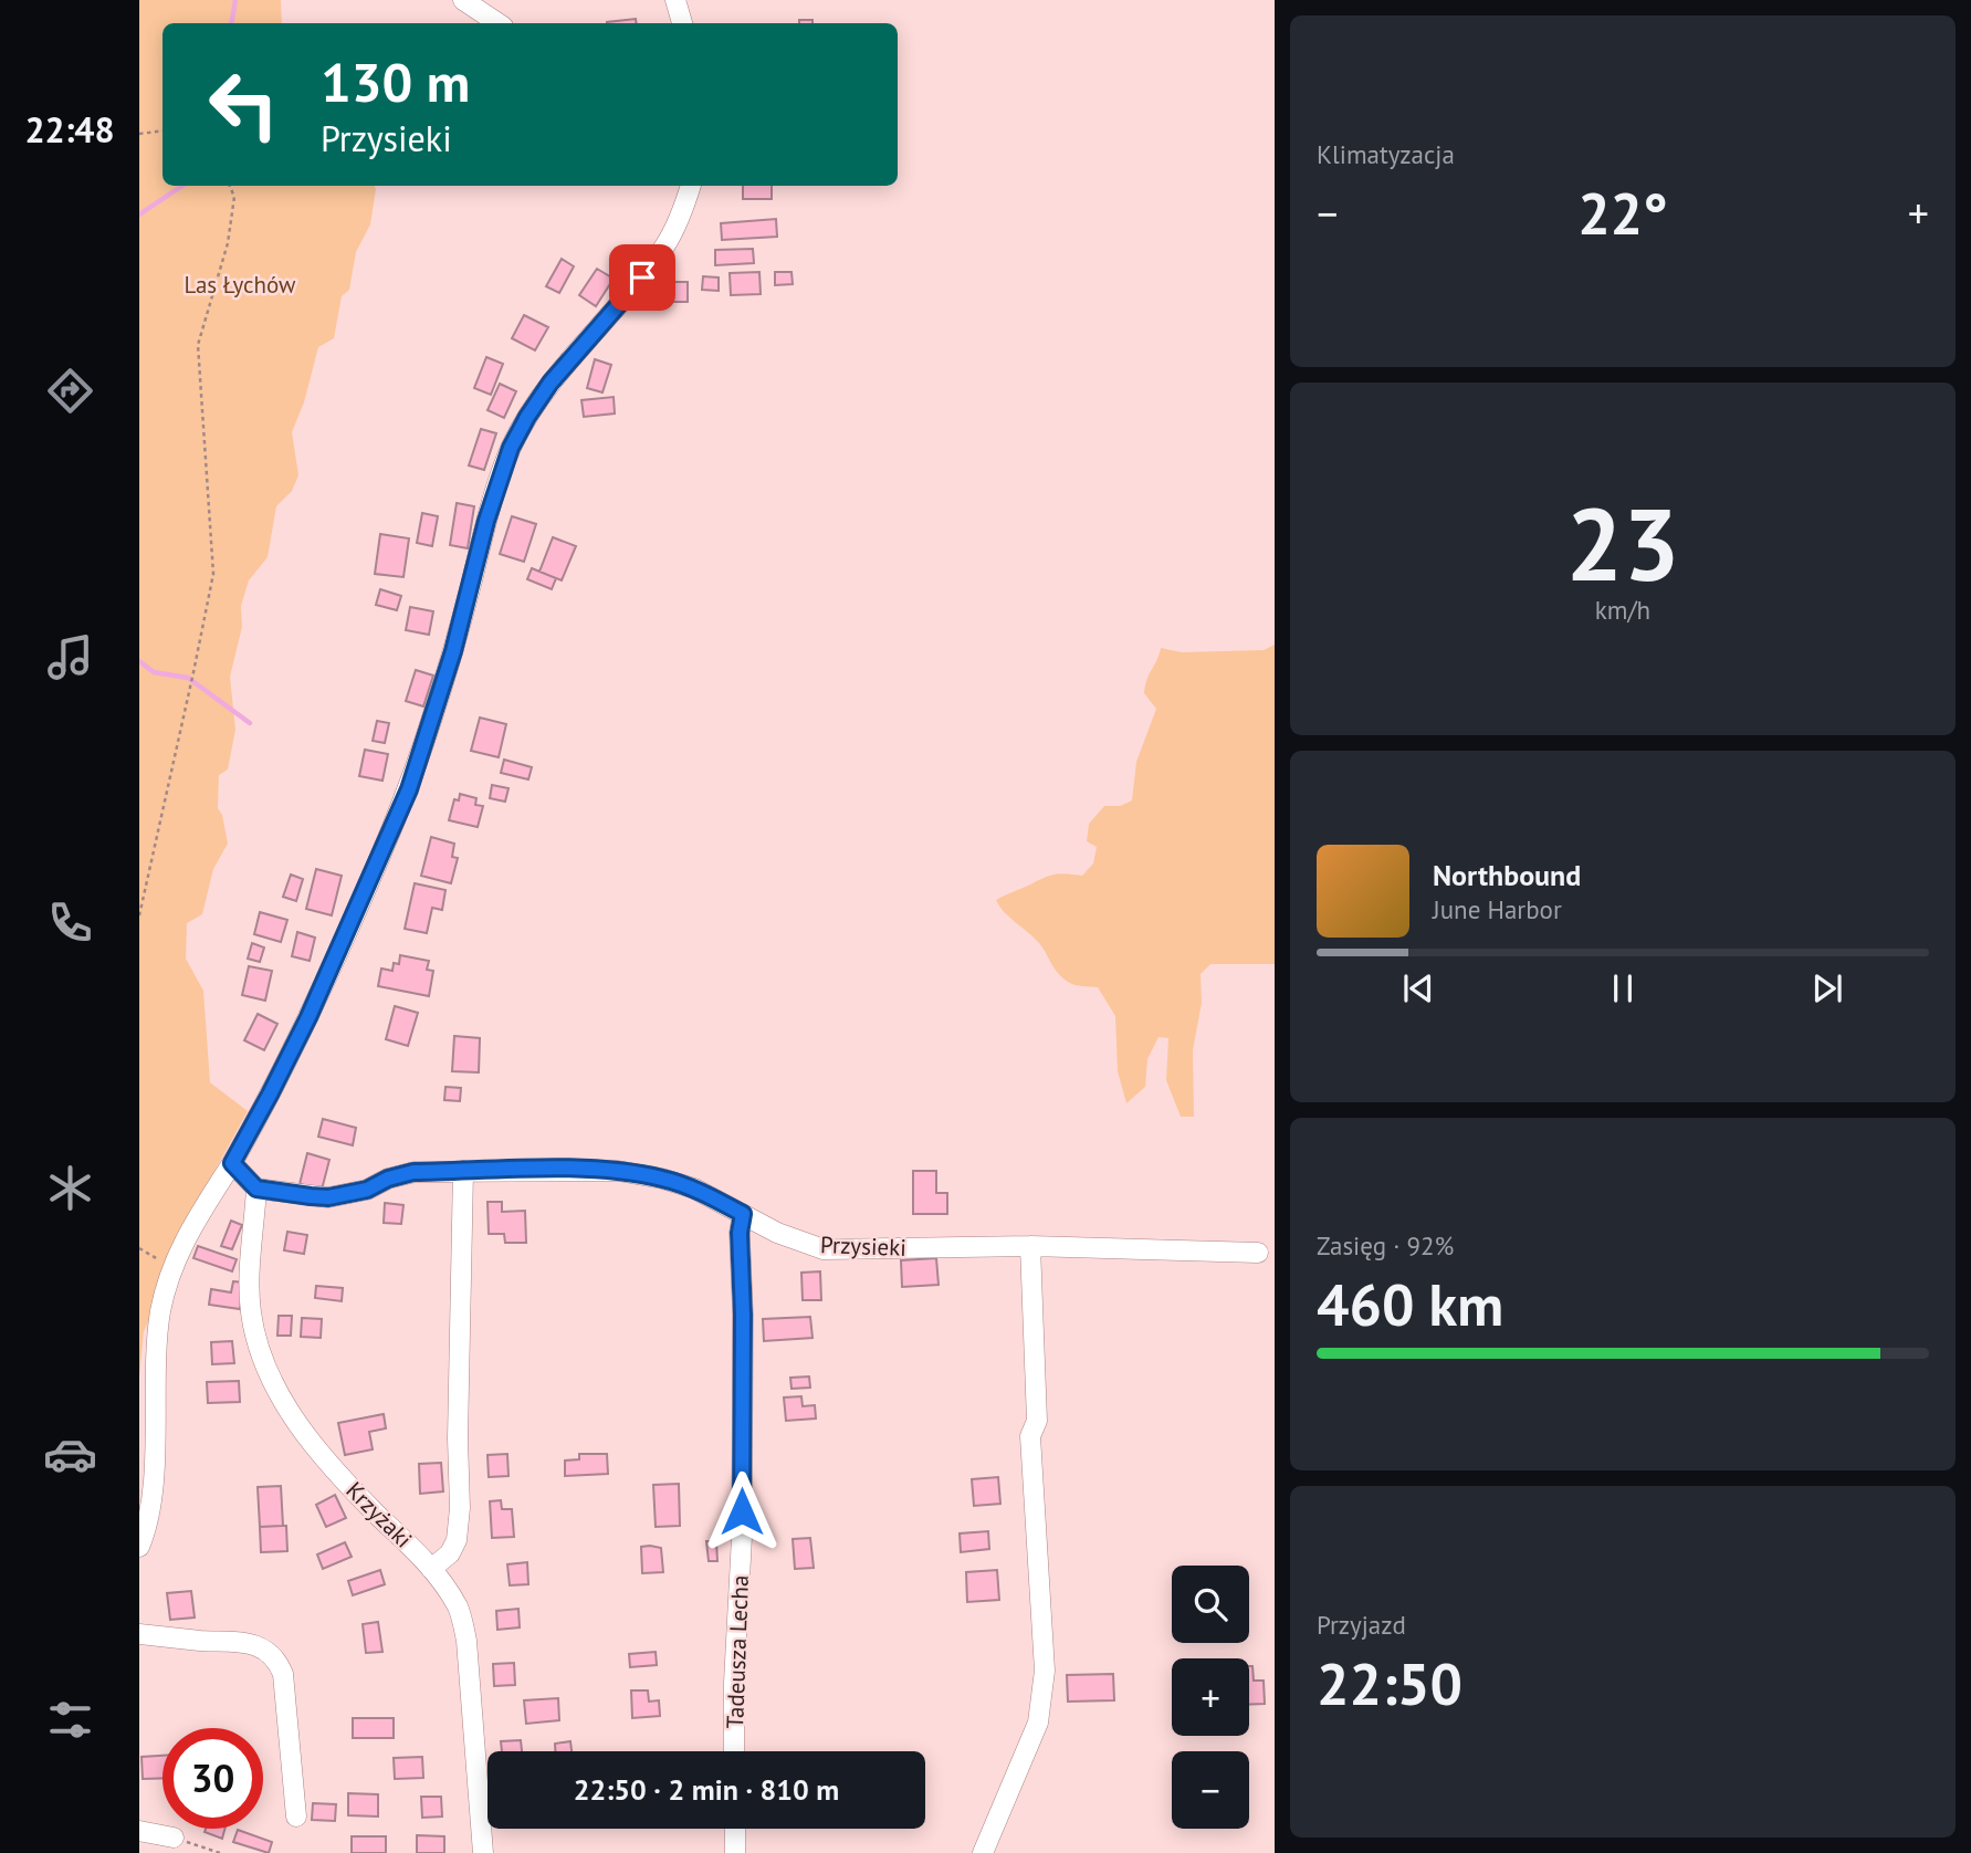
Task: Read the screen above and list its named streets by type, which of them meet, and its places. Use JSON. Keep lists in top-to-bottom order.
{
  "streets": {
    "street": ["Przysieki", "Krzyżaki", "Tadeusza Lecha"]
  },
  "crossings": [
    ["Przysieki", "Krzyżaki"],
    ["Przysieki", "Tadeusza Lecha"]
  ],
  "parks": ["Las Łychów"],
  "page": {
    "tabs": "22:48",
    "tile": [
      "Klimatyzacja",
      ["23", "km/h"],
      ["Zasięg · 92%", "460 km"],
      ["Przyjazd", "22:50"]
    ],
    "turn": ["130 m", "Przysieki"],
    "heat": ["−", "22°", "+"],
    "song": ["Northbound", "June Harbor"],
    "map_buttons": ["+", "−"],
    "limit": "30",
    "trip": "22:50 · 2 min · 810 m"
  }
}
